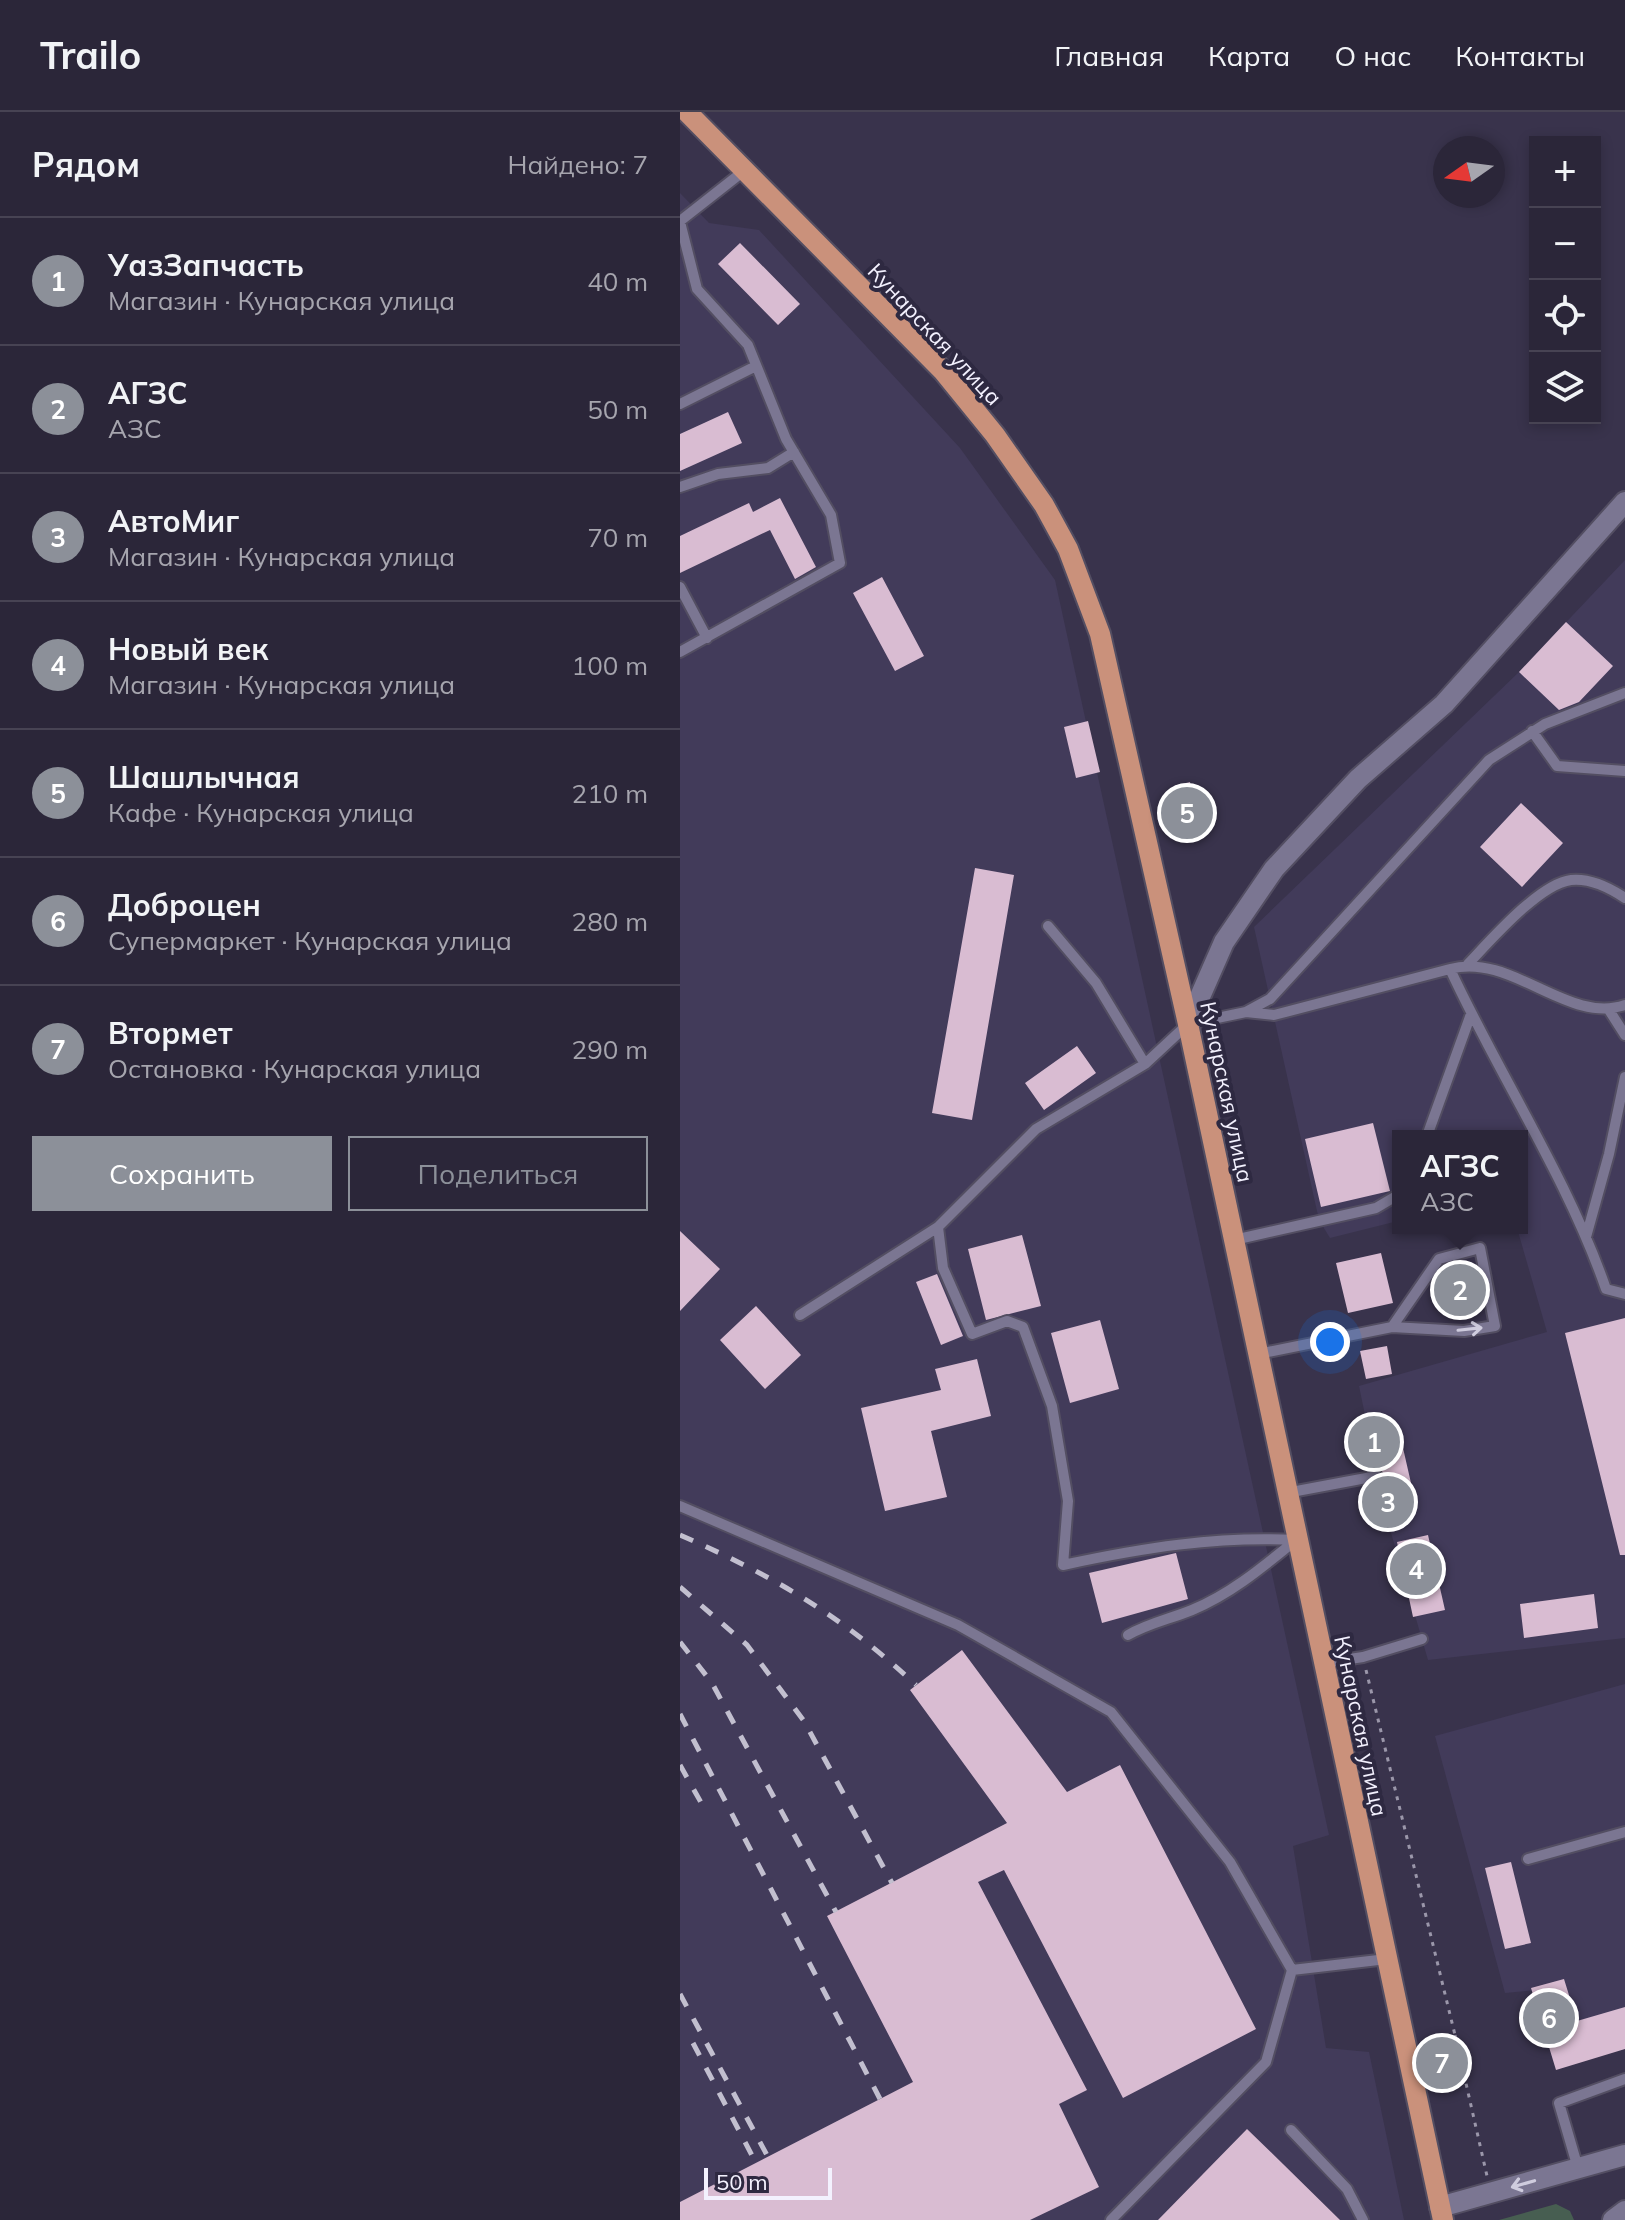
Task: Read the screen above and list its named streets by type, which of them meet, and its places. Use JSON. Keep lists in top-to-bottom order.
{
  "streets": {
    "main road": ["Кунарская улица"]
  },
  "scale_bar": "50 m",
  "north": "left",
  "page": {
    "header": "Trailo",
    "nav": [
      "Главная",
      "Карта",
      "О нас",
      "Контакты"
    ],
    "heading": ["Рядом", "Найдено: 7"],
    "map_buttons": ["+", "−"],
    "list": [
      {
        "mark": "1",
        "name": "УазЗапчасть",
        "note": "Магазин · Кунарская улица",
        "value": "40 m"
      },
      {
        "mark": "2",
        "name": "АГЗС",
        "note": "АЗС",
        "value": "50 m"
      },
      {
        "mark": "3",
        "name": "АвтоМиг",
        "note": "Магазин · Кунарская улица",
        "value": "70 m"
      },
      {
        "mark": "4",
        "name": "Новый век",
        "note": "Магазин · Кунарская улица",
        "value": "100 m"
      },
      {
        "mark": "5",
        "name": "Шашлычная",
        "note": "Кафе · Кунарская улица",
        "value": "210 m"
      },
      {
        "mark": "6",
        "name": "Доброцен",
        "note": "Супермаркет · Кунарская улица",
        "value": "280 m"
      },
      {
        "mark": "7",
        "name": "Втормет",
        "note": "Остановка · Кунарская улица",
        "value": "290 m"
      }
    ],
    "pins": [
      "5",
      "2",
      "1",
      "3",
      "4",
      "6",
      "7"
    ],
    "buttons": ["Сохранить", "Поделиться"],
    "popup": ["АГЗС", "АЗС"],
    "scale": "50 m"
  }
}
